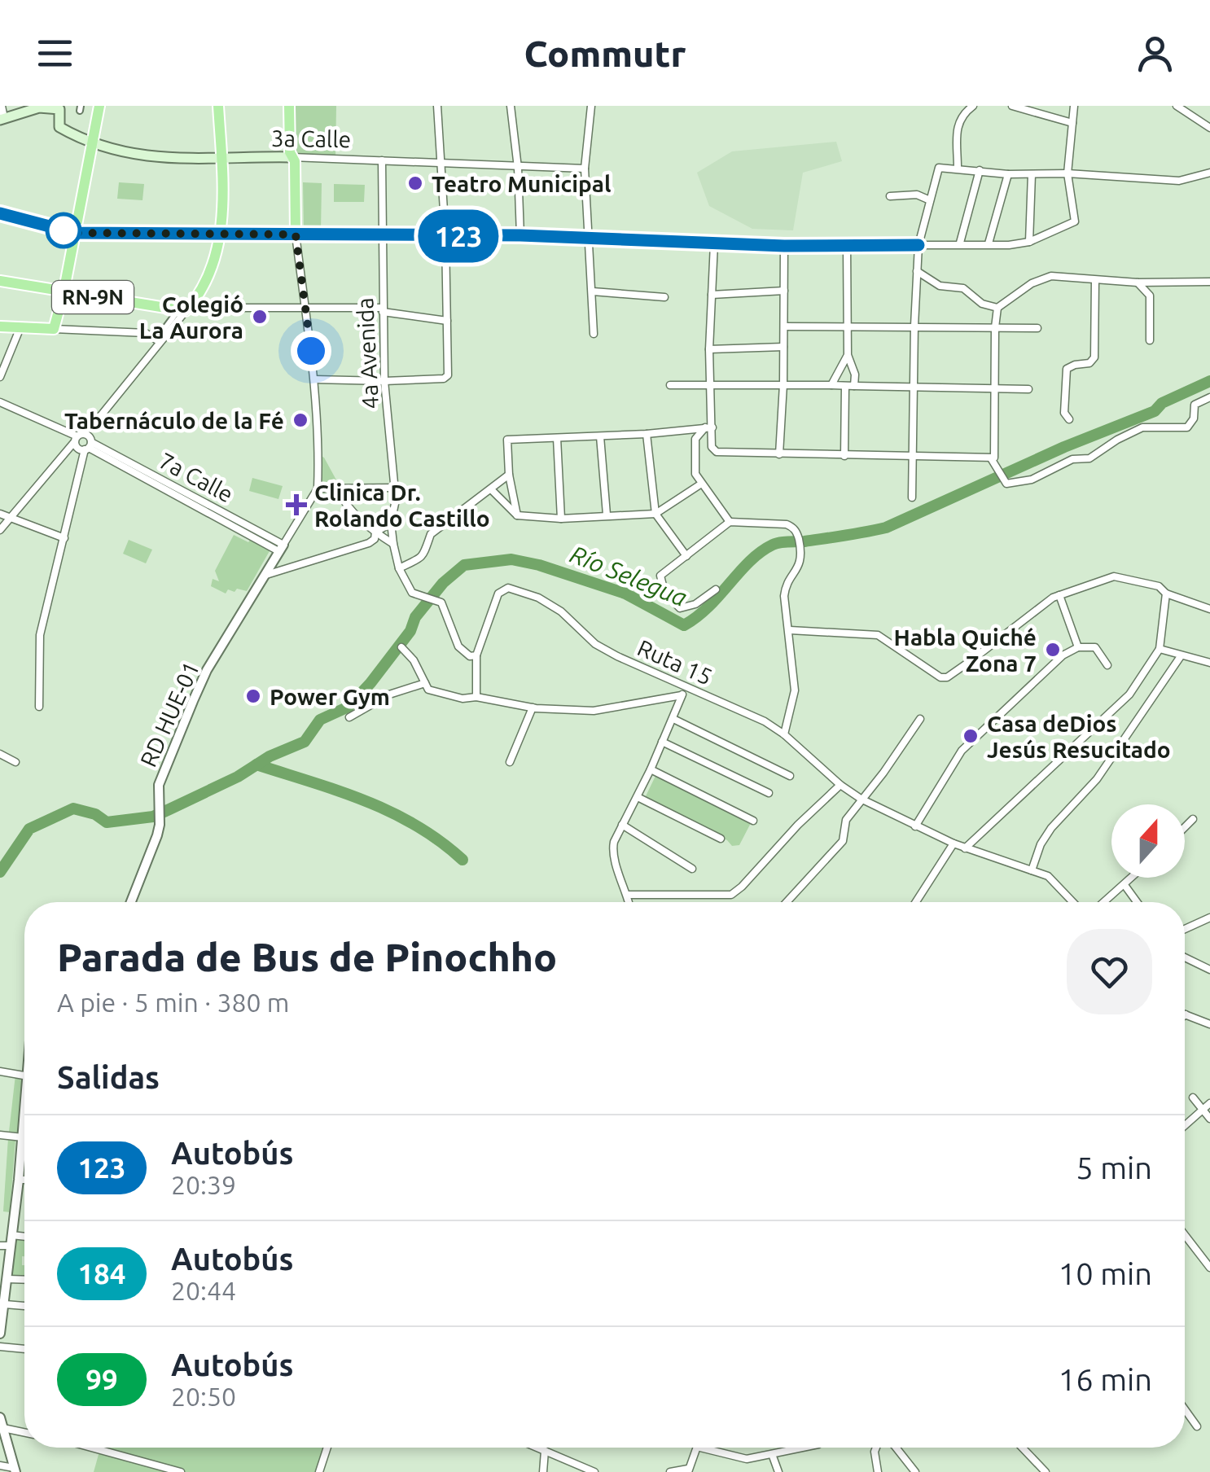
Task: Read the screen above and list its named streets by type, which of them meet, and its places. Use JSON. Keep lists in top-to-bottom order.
{
  "streets": {
    "main road": ["3a Calle", "RN-9N"],
    "street": [
      "4a Avenida",
      "7a Calle",
      "Ruta 15",
      "RD HUE-01"
    ]
  },
  "crossings": [
    ["3a Calle", "4a Avenida"],
    ["7a Calle", "RD HUE-01"]
  ],
  "water": ["Río Selegua"],
  "places": {
    "other": [
      "Teatro Municipal",
      "Colegió La Aurora",
      "Tabernáculo de la Fé",
      "Habla Quiché Zona 7",
      "Power Gym",
      "Casa deDios Jesús Resucitado"
    ],
    "health": ["Clinica Dr. Rolando Castillo"]
  },
  "lines": ["bus line 123"],
  "north": "top",
  "page": {
    "header": "Commutr",
    "on_map": "123",
    "heading": [
      ["Parada de Bus de Pinochho", "A pie · 5 min · 380 m"],
      "Salidas"
    ],
    "list": [
      {
        "mark": "123",
        "name": "Autobús",
        "note": "20:39",
        "value": "5 min"
      },
      {
        "mark": "184",
        "name": "Autobús",
        "note": "20:44",
        "value": "10 min"
      },
      {
        "mark": "99",
        "name": "Autobús",
        "note": "20:50",
        "value": "16 min"
      }
    ]
  }
}
